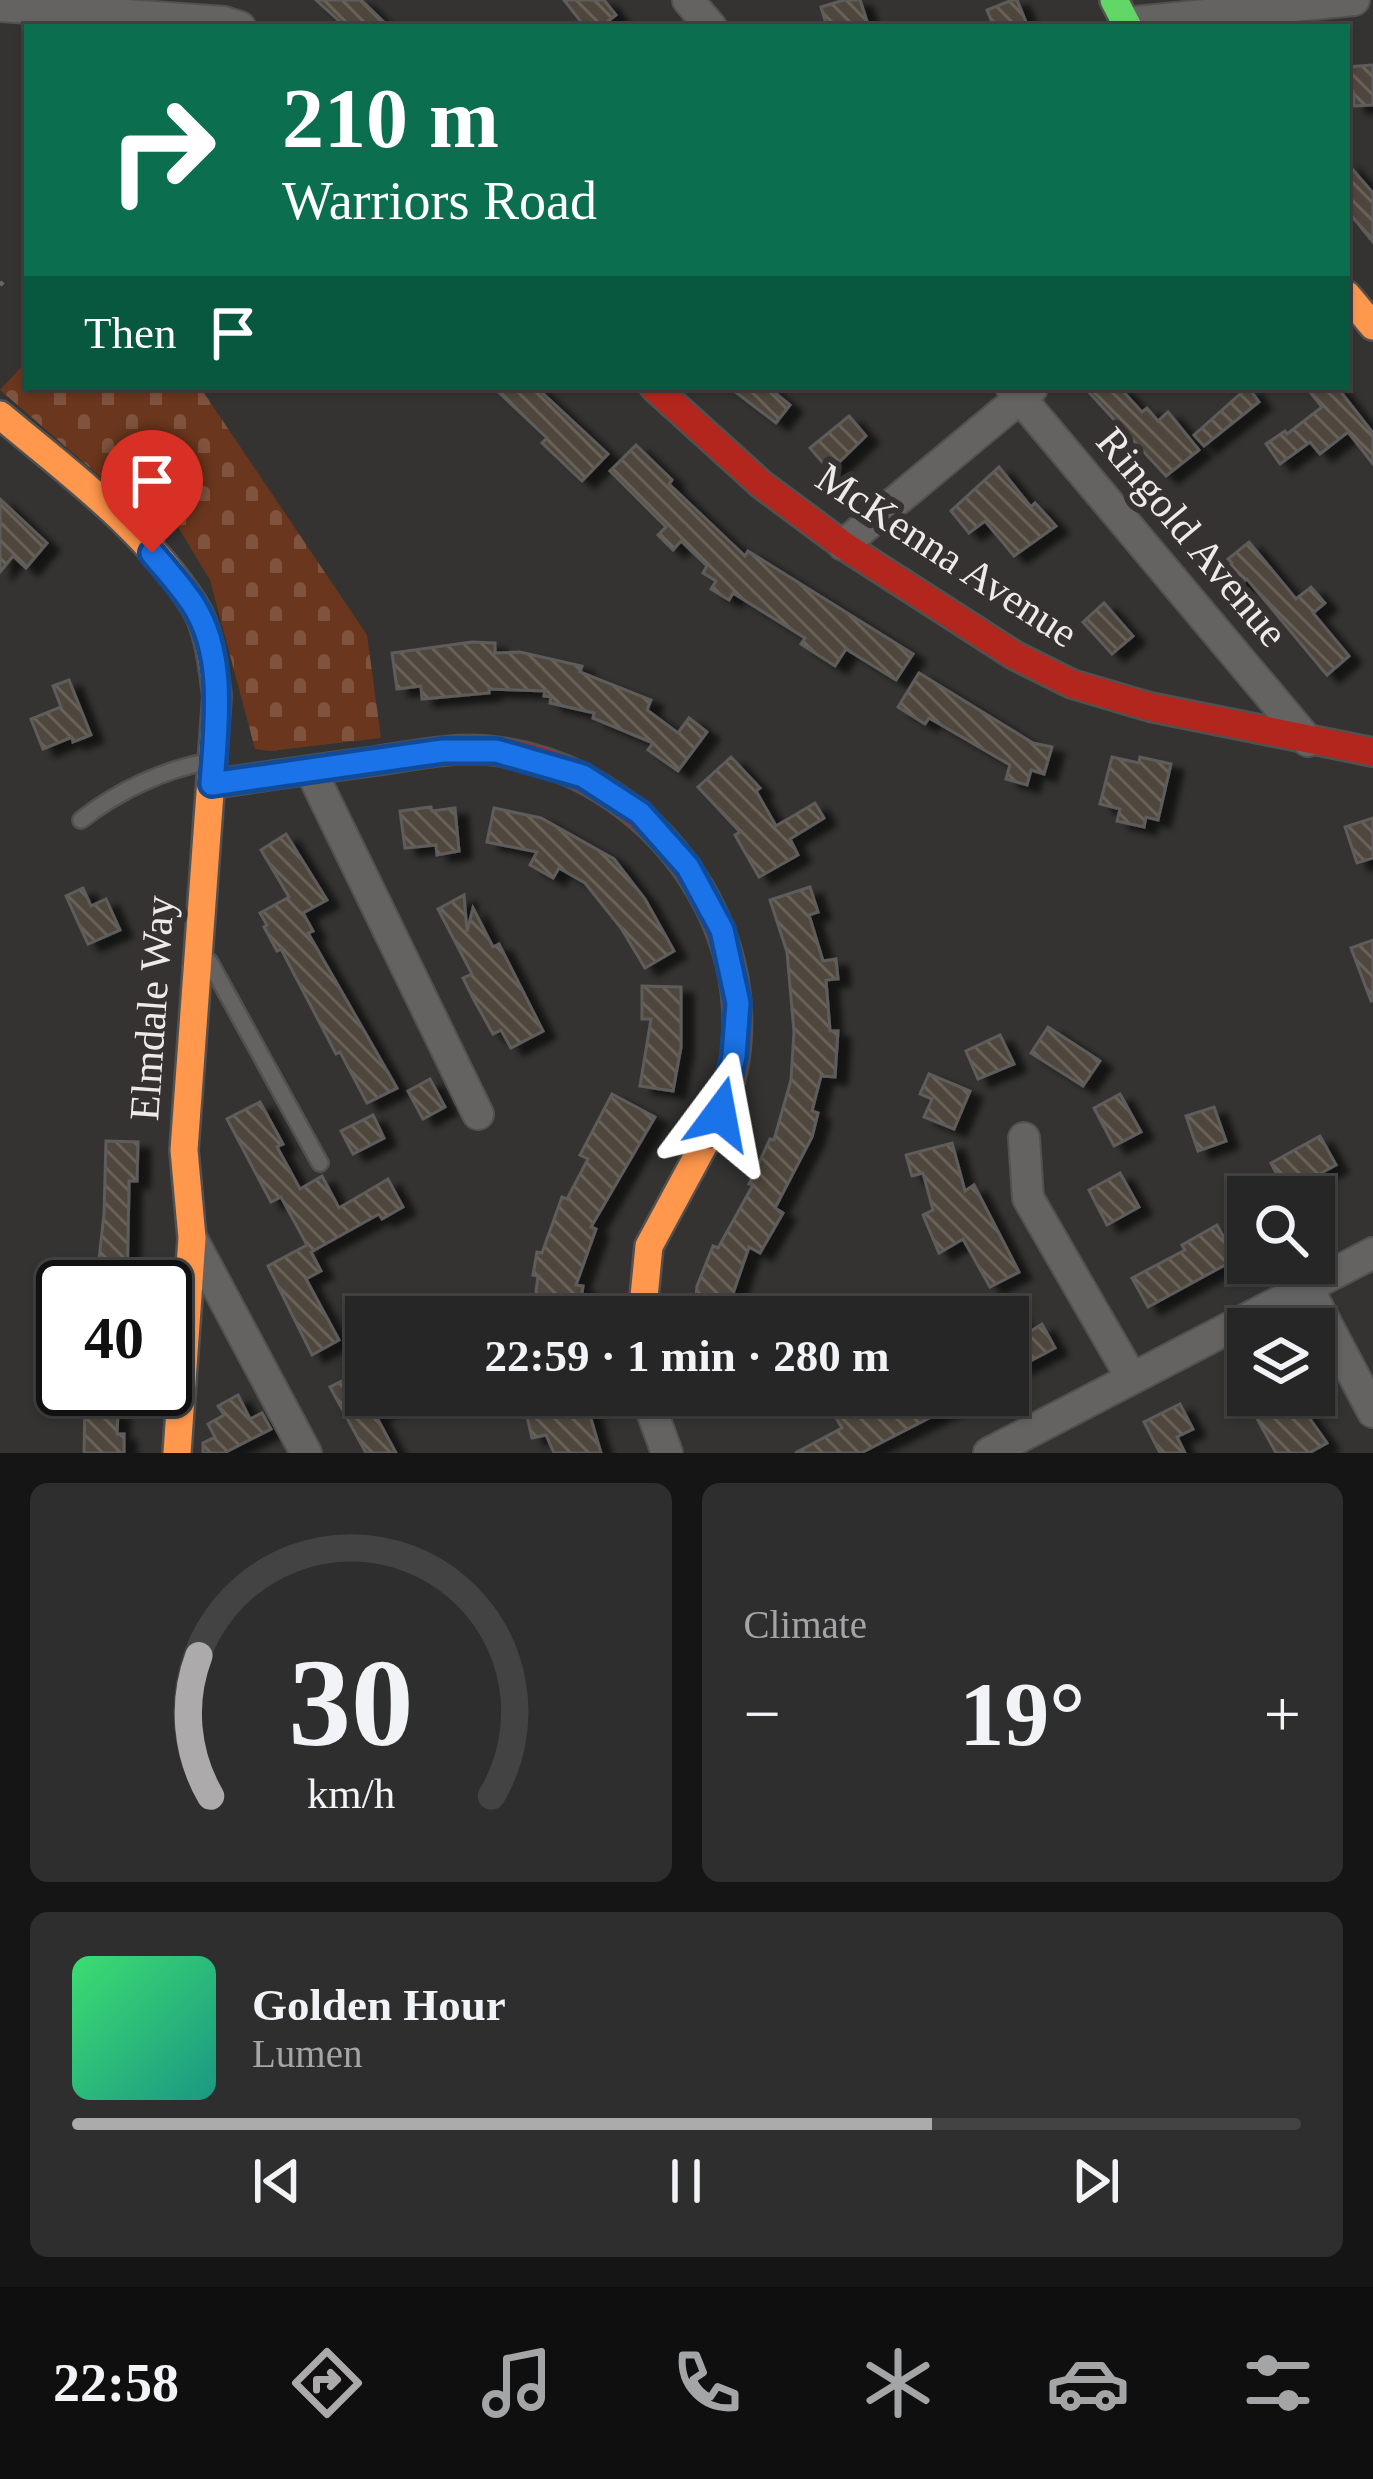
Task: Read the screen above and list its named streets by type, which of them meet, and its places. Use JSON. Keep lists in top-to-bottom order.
{
  "streets": {
    "street": ["Ringold Avenue", "McKenna Avenue", "Elmdale Way"]
  },
  "crossings": [
    ["Ringold Avenue", "McKenna Avenue"]
  ],
  "page": {
    "turn": ["210 m", "Warriors Road"],
    "then": "Then",
    "limit": "40",
    "trip": "22:59 · 1 min · 280 m",
    "tile": "Climate",
    "heat": ["−", "19°", "+"],
    "song": ["Golden Hour", "Lumen"],
    "tabs": "22:58",
    "gauge": ["30", "km/h"]
  }
}
